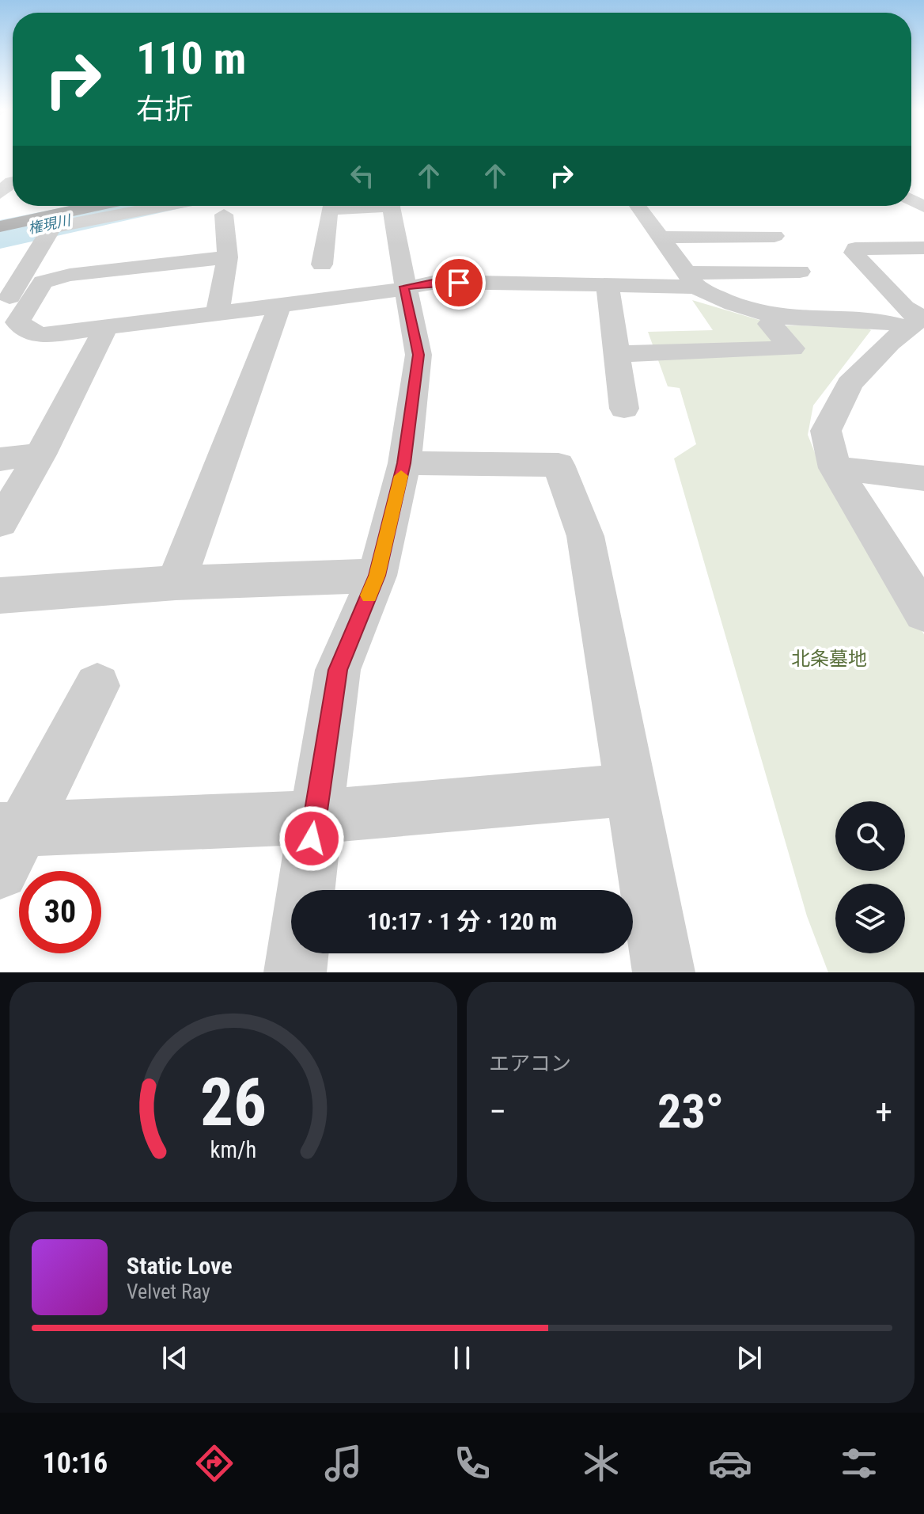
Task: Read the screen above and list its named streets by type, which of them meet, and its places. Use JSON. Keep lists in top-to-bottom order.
{
  "water": ["権現川"],
  "parks": ["北条墓地"],
  "page": {
    "turn": ["110 m", "右折"],
    "limit": "30",
    "trip": "10:17 · 1 分 · 120 m",
    "tile": "エアコン",
    "heat": ["−", "23°", "+"],
    "song": ["Static Love", "Velvet Ray"],
    "tabs": "10:16",
    "gauge": ["26", "km/h"]
  }
}
